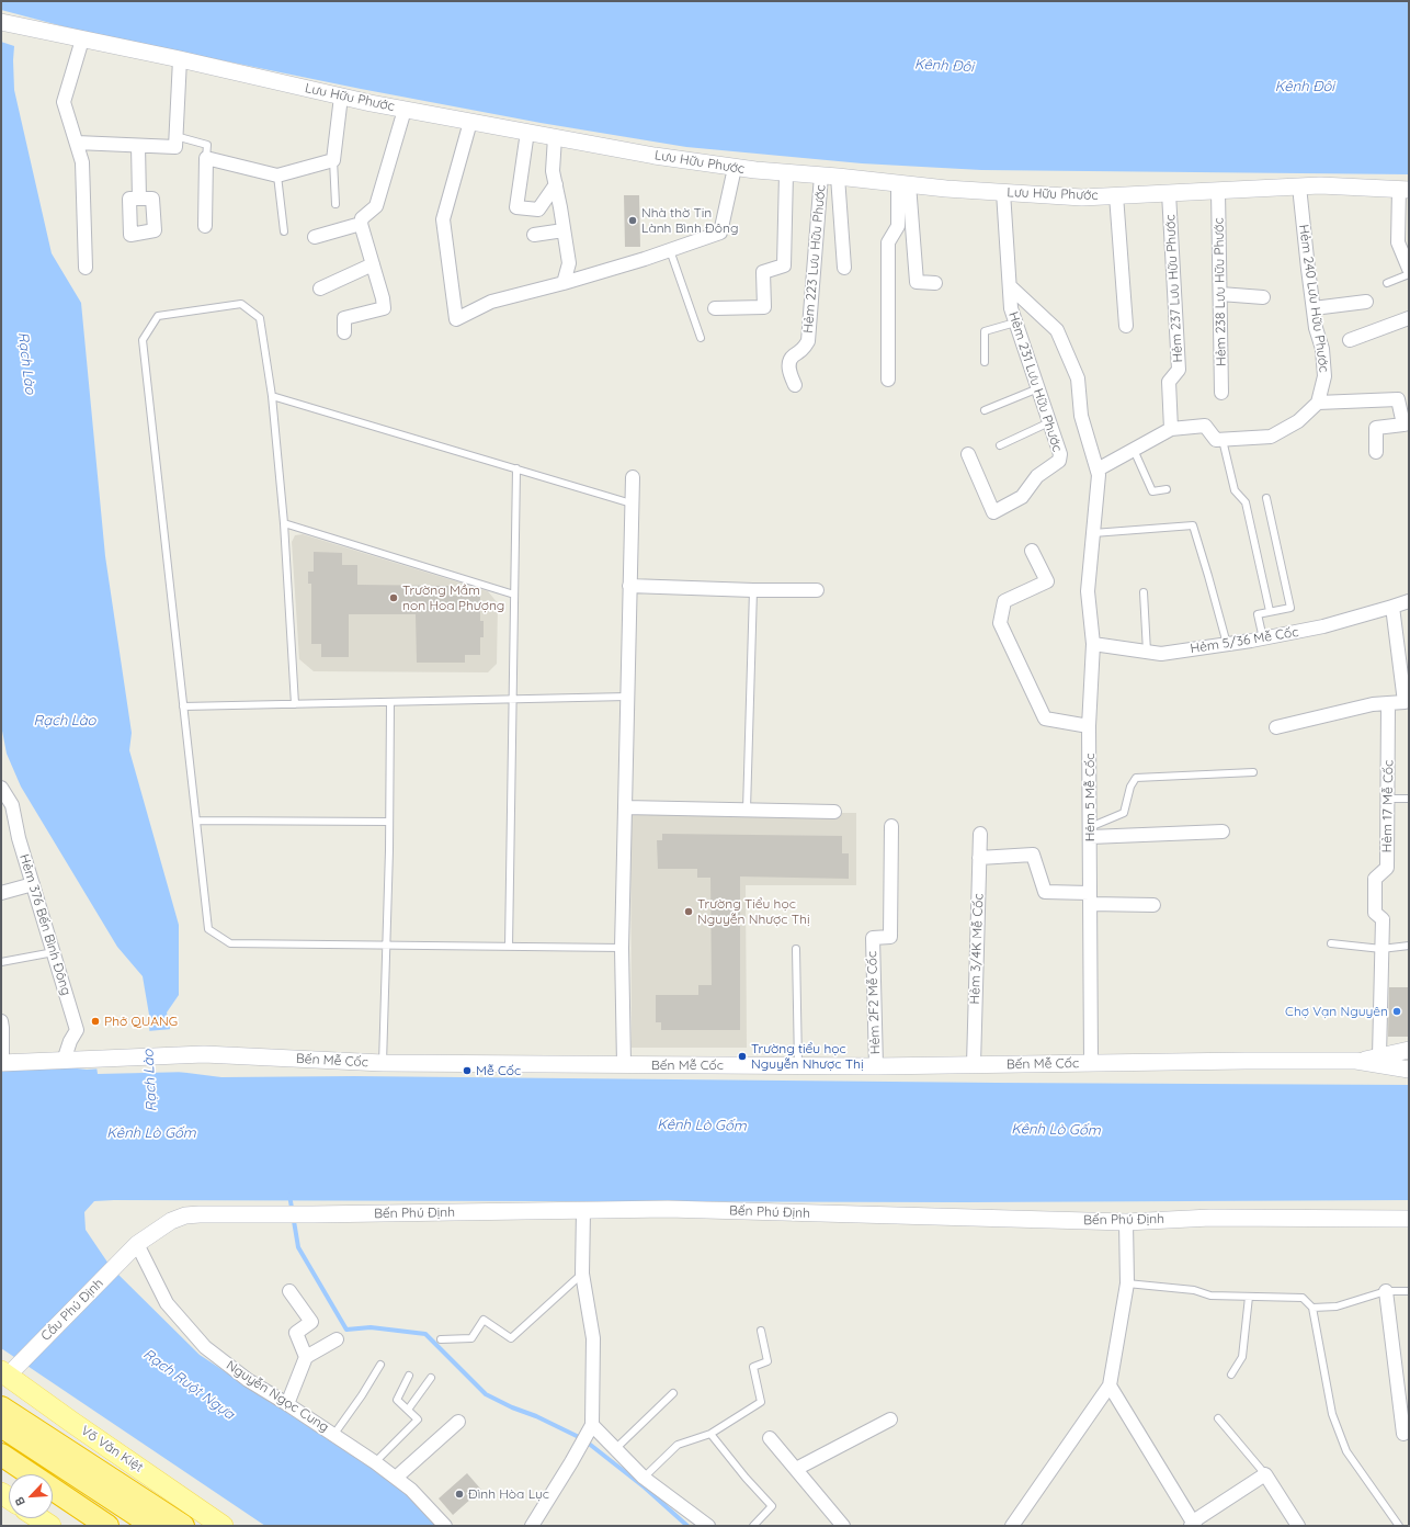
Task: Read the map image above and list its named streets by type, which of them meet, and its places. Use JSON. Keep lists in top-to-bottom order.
{
  "streets": {
    "highway": ["Võ Văn Kiệt"],
    "street": [
      "Lưu Hữu Phước",
      "Hẻm 223 Lưu Hữu Phước",
      "Hẻm 237 Lưu Hữu Phước",
      "Hẻm 238 Lưu Hữu Phước",
      "Hẻm 240 Lưu Hữu Phước",
      "Hẻm 231 Lưu Hữu Phước",
      "Hẻm 5/36 Mễ Cốc",
      "Hẻm 5 Mễ Cốc",
      "Hẻm 17 Mễ Cốc",
      "Hẻm 376 Bến Bình Đông",
      "Hẻm 3/4K Mễ Cốc",
      "Hẻm 2F2 Mễ Cốc",
      "Bến Mễ Cốc",
      "Bến Phú Định",
      "Cầu Phú Định",
      "Nguyễn Ngọc Cung"
    ]
  },
  "crossings": [
    ["Lưu Hữu Phước", "Hẻm 223 Lưu Hữu Phước"],
    ["Lưu Hữu Phước", "Hẻm 237 Lưu Hữu Phước"],
    ["Lưu Hữu Phước", "Hẻm 238 Lưu Hữu Phước"],
    ["Lưu Hữu Phước", "Hẻm 240 Lưu Hữu Phước"],
    ["Lưu Hữu Phước", "Hẻm 231 Lưu Hữu Phước"],
    ["Hẻm 231 Lưu Hữu Phước", "Hẻm 5 Mễ Cốc"],
    ["Hẻm 5/36 Mễ Cốc", "Hẻm 5 Mễ Cốc"],
    ["Hẻm 5 Mễ Cốc", "Bến Mễ Cốc"],
    ["Hẻm 17 Mễ Cốc", "Bến Mễ Cốc"],
    ["Hẻm 376 Bến Bình Đông", "Bến Mễ Cốc"],
    ["Hẻm 3/4K Mễ Cốc", "Bến Mễ Cốc"],
    ["Hẻm 2F2 Mễ Cốc", "Bến Mễ Cốc"],
    ["Bến Phú Định", "Cầu Phú Định"],
    ["Bến Phú Định", "Nguyễn Ngọc Cung"],
    ["Cầu Phú Định", "Nguyễn Ngọc Cung"],
    ["Cầu Phú Định", "Võ Văn Kiệt"]
  ],
  "water": [
    "Kênh Đôi",
    "Rạch Lào",
    "Kênh Lò Gốm",
    "Rạch Ruột Ngựa"
  ],
  "places": [
    "Nhà thờ Tin Lành Bình Đông",
    "Trường Mầm non Hoa Phượng",
    "Trường Tiểu học Nguyễn Nhược Thị",
    "Chợ Vạn Nguyên",
    "Phở QUANG",
    "Trường tiểu học Nguyễn Nhược Thị",
    "Mễ Cốc",
    "Đình Hòa Lục"
  ],
  "north": "bottom left"
}
